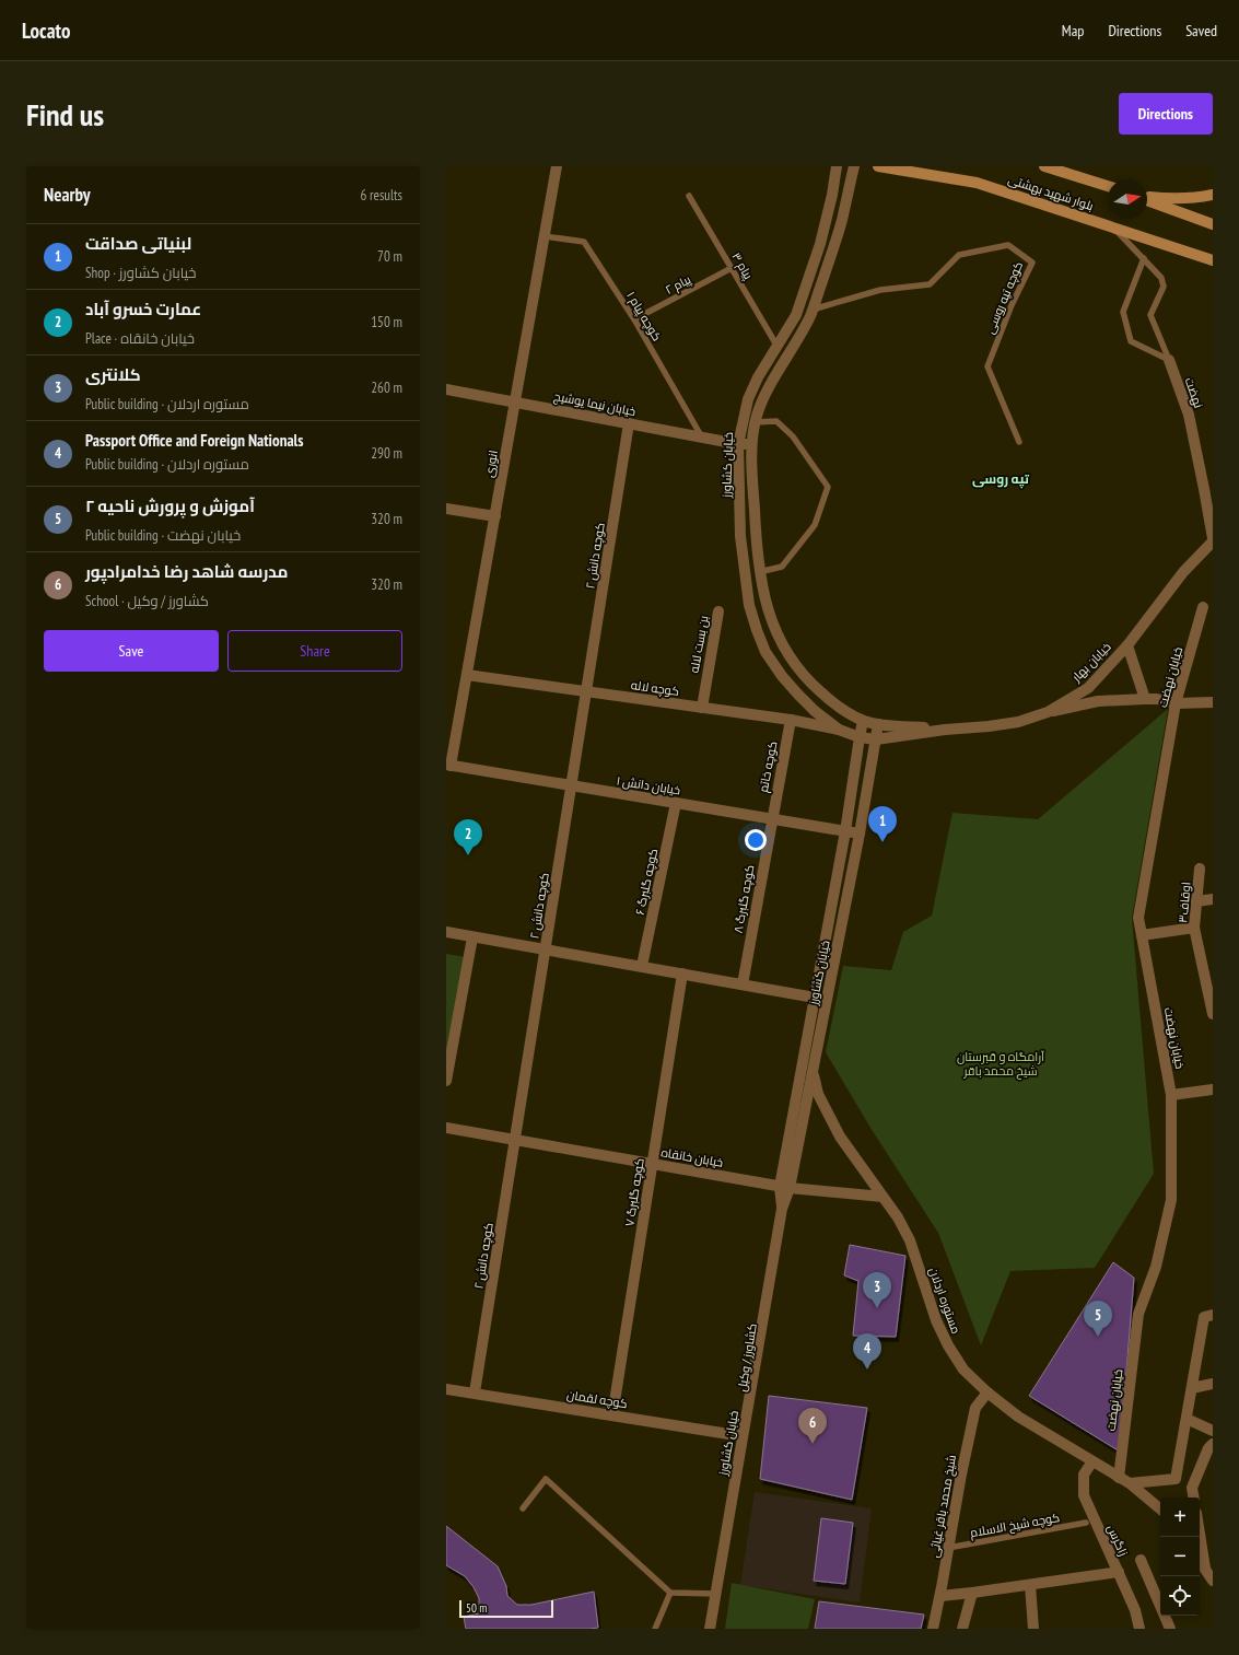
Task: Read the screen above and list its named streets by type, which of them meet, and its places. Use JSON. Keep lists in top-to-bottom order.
{
  "streets": {
    "main road": ["بلوار شهید بهشتی"],
    "street": [
      "نهضت",
      "خیابان نیما یوشیج",
      "انوری",
      "خیابان کشاورز",
      "کوچه دانش ۲",
      "بن بست لاله",
      "خیابان بهار",
      "خیابان نهضت",
      "کوچه لاله",
      "کوچه خاتم",
      "خیابان دانش ۱",
      "کوچه گلبرگ ۶",
      "کوچه گلبرگ ۸",
      "اوقاف۳",
      "خیابان خانقاه",
      "کوچه گلبرگ ۷",
      "مستوره اردلان",
      "کشاورز / وکیل",
      "کوچه لقمان",
      "شیخ محمد باقر غیاثی",
      "زاگرس"
    ],
    "lane": [
      "پیام ۳",
      "پیام ۲",
      "کوچه تپه روسی",
      "کوچه پیام ۱",
      "کوچه شیخ الاسلام"
    ]
  },
  "crossings": [
    ["پیام ۳", "پیام ۲"],
    ["پیام ۳", "خیابان کشاورز"],
    ["پیام ۲", "کوچه پیام ۱"],
    ["کوچه تپه روسی", "خیابان کشاورز"],
    ["کوچه پیام ۱", "خیابان نیما یوشیج"],
    ["کوچه پیام ۱", "انوری"],
    ["نهضت", "خیابان بهار"],
    ["خیابان نیما یوشیج", "انوری"],
    ["خیابان نیما یوشیج", "خیابان کشاورز"],
    ["خیابان نیما یوشیج", "کوچه دانش ۲"],
    ["انوری", "کوچه لاله"],
    ["انوری", "خیابان دانش ۱"],
    ["خیابان کشاورز", "خیابان بهار"],
    ["خیابان کشاورز", "کوچه لاله"],
    ["خیابان کشاورز", "خیابان دانش ۱"],
    ["خیابان کشاورز", "خیابان خانقاه"],
    ["خیابان کشاورز", "مستوره اردلان"],
    ["خیابان کشاورز", "کشاورز / وکیل"],
    ["خیابان کشاورز", "کوچه لقمان"],
    ["کوچه دانش ۲", "کوچه لاله"],
    ["کوچه دانش ۲", "خیابان دانش ۱"],
    ["کوچه دانش ۲", "خیابان خانقاه"],
    ["کوچه دانش ۲", "کوچه لقمان"],
    ["بن بست لاله", "کوچه لاله"],
    ["خیابان نهضت", "مستوره اردلان"],
    ["کوچه لاله", "کوچه خاتم"],
    ["کوچه خاتم", "خیابان دانش ۱"],
    ["کوچه خاتم", "کوچه گلبرگ ۸"],
    ["خیابان دانش ۱", "کوچه گلبرگ ۶"],
    ["خیابان دانش ۱", "کوچه گلبرگ ۸"],
    ["خیابان خانقاه", "کوچه گلبرگ ۷"],
    ["خیابان خانقاه", "مستوره اردلان"],
    ["خیابان خانقاه", "کشاورز / وکیل"],
    ["کوچه گلبرگ ۷", "کوچه لقمان"],
    ["مستوره اردلان", "کشاورز / وکیل"],
    ["مستوره اردلان", "شیخ محمد باقر غیاثی"],
    ["مستوره اردلان", "زاگرس"],
    ["شیخ محمد باقر غیاثی", "کوچه شیخ الاسلام"]
  ],
  "districts": ["تپه روسی"],
  "parks": ["آرامگاه و قبرستان شیخ محمد باقر"],
  "scale_bar": "50 m",
  "north": "right",
  "page": {
    "header": "Locato",
    "nav": ["Map", "Directions", "Saved"],
    "buttons": [
      "Directions",
      ["Save", "Share"]
    ],
    "title": "Find us",
    "heading": ["Nearby", "6 results"],
    "list": [
      {
        "mark": "1",
        "name": "لبنیاتی ‌صداقت",
        "note": "Shop · خیابان کشاورز",
        "value": "70 m"
      },
      {
        "mark": "2",
        "name": "عمارت خسرو آباد",
        "note": "Place · خیابان خانقاه",
        "value": "150 m"
      },
      {
        "mark": "3",
        "name": "کلانتری",
        "note": "Public building · مستوره اردلان",
        "value": "260 m"
      },
      {
        "mark": "4",
        "name": "Passport Office and Foreign Nationals",
        "note": "Public building · مستوره اردلان",
        "value": "290 m"
      },
      {
        "mark": "5",
        "name": "آموزش و پرورش ناحیه ۲",
        "note": "Public building · خیابان نهضت",
        "value": "320 m"
      },
      {
        "mark": "6",
        "name": "مدرسه شاهد رضا خدامرادپور",
        "note": "School · کشاورز / وکیل",
        "value": "320 m"
      }
    ],
    "pins": [
      "1",
      "2",
      "3",
      "5",
      "4",
      "6"
    ],
    "map_buttons": ["+", "−"],
    "scale": "50 m"
  }
}
